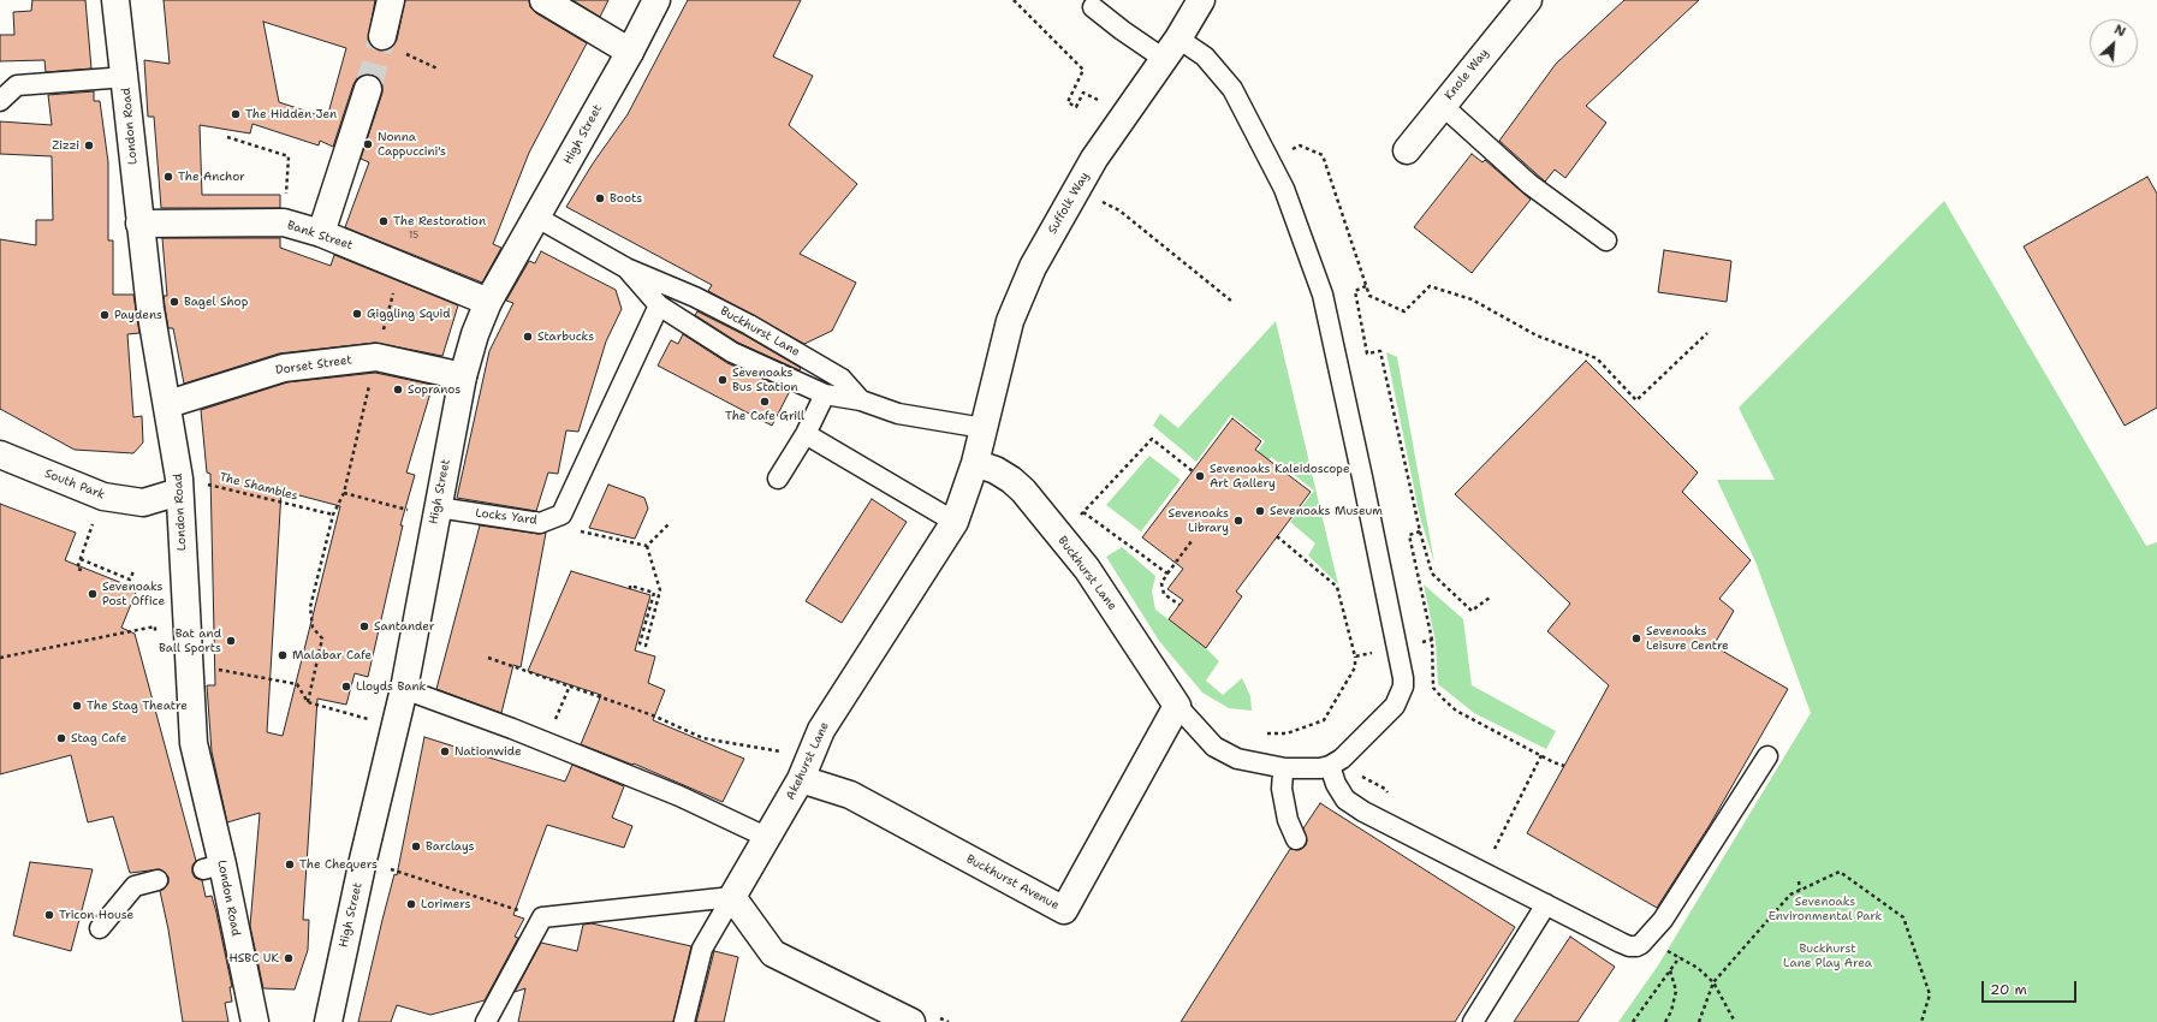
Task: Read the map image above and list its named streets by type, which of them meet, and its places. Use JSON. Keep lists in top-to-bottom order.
{
  "streets": {
    "street": [
      "Knole Way",
      "London Road",
      "High Street",
      "Suffolk Way",
      "Bank Street",
      "Buckhurst Lane",
      "Dorset Street",
      "South Park",
      "Akehurst Lane",
      "Buckhurst Avenue"
    ],
    "lane": ["Locks Yard"],
    "path": ["The Shambles"]
  },
  "crossings": [
    ["London Road", "Bank Street"],
    ["London Road", "Dorset Street"],
    ["London Road", "South Park"],
    ["London Road", "The Shambles"],
    ["High Street", "Bank Street"],
    ["High Street", "Buckhurst Lane"],
    ["High Street", "Dorset Street"],
    ["High Street", "Locks Yard"],
    ["Suffolk Way", "Buckhurst Lane"],
    ["Suffolk Way", "Akehurst Lane"],
    ["Buckhurst Lane", "Akehurst Lane"],
    ["Buckhurst Lane", "Buckhurst Avenue"],
    ["South Park", "The Shambles"],
    ["Akehurst Lane", "Buckhurst Avenue"]
  ],
  "parks": ["Sevenoaks Environmental Park", "Buckhurst Lane Play Area"],
  "places": [
    "The Hidden Jen",
    "Nonna Cappuccini's",
    "Zizzi",
    "The Anchor",
    "Boots",
    "The Restoration",
    "Bagel Shop",
    "Giggling Squid",
    "Paydens",
    "Starbucks",
    "Sevenoaks Bus Station",
    "Sopranos",
    "The Cafe Grill",
    "Sevenoaks Kaleidoscope Art Gallery",
    "Sevenoaks Museum",
    "Sevenoaks Library",
    "Sevenoaks Post Office",
    "Santander",
    "Sevenoaks Leisure Centre",
    "Bat and Ball Sports",
    "Malabar Cafe",
    "Lloyds Bank",
    "The Stag Theatre",
    "Stag Cafe",
    "Nationwide",
    "Barclays",
    "The Chequers",
    "Lorimers",
    "Tricon House",
    "HSBC UK"
  ],
  "house_numbers": ["15"],
  "scale_bar": "20 m",
  "north": "top right"
}
